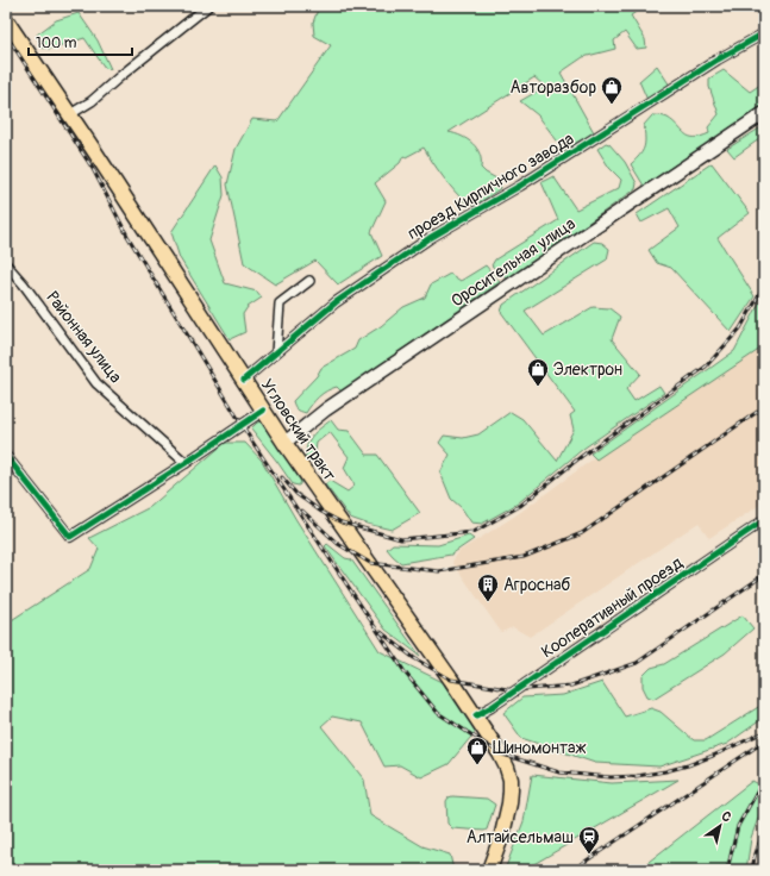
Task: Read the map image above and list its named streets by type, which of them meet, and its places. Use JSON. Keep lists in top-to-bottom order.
{
  "streets": {
    "highway": ["Угловский тракт"],
    "main road": ["Оросительная улица"],
    "street": ["проезд Кирпичного завода", "Районная улица", "Кооперативный проезд"]
  },
  "crossings": [
    ["проезд Кирпичного завода", "Угловский тракт"],
    ["Оросительная улица", "Угловский тракт"],
    ["Угловский тракт", "Кооперативный проезд"]
  ],
  "places": {
    "shop": ["Авторазбор", "Электрон", "Шиномонтаж"],
    "building": ["Агроснаб"],
    "station": ["Алтайсельмаш"]
  },
  "scale_bar": "100 m",
  "north": "top right"
}
